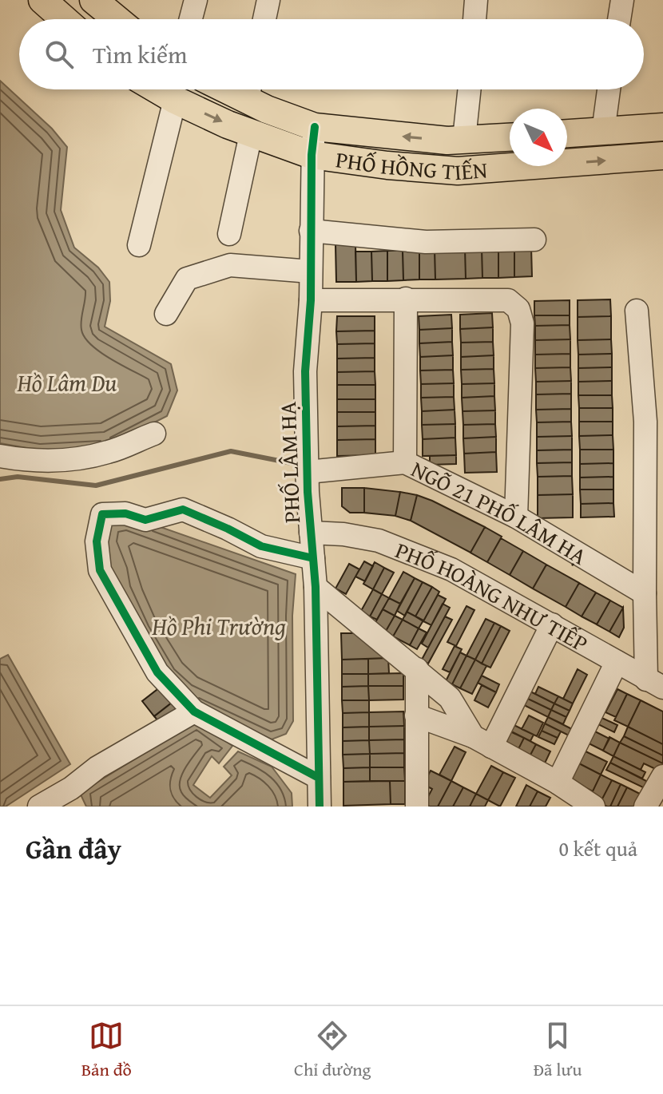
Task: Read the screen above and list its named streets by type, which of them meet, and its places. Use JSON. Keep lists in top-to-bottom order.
{
  "streets": {
    "main road": ["PHỐ HỒNG TIẾN"],
    "street": ["PHỐ LÂM HẠ", "NGÕ 21 PHỐ LÂM HẠ", "PHỐ HOÀNG NHƯ TIẾP"]
  },
  "crossings": [
    ["PHỐ HỒNG TIẾN", "PHỐ LÂM HẠ"],
    ["PHỐ LÂM HẠ", "NGÕ 21 PHỐ LÂM HẠ"],
    ["PHỐ LÂM HẠ", "PHỐ HOÀNG NHƯ TIẾP"]
  ],
  "water": ["Hồ Lâm Du", "Hồ Phi Trường"],
  "north": "bottom right",
  "page": {
    "search": "Tìm kiếm",
    "heading": ["Gần đây", "0 kết quả"],
    "nav": ["Bản đồ", "Chỉ đường", "Đã lưu"]
  }
}
